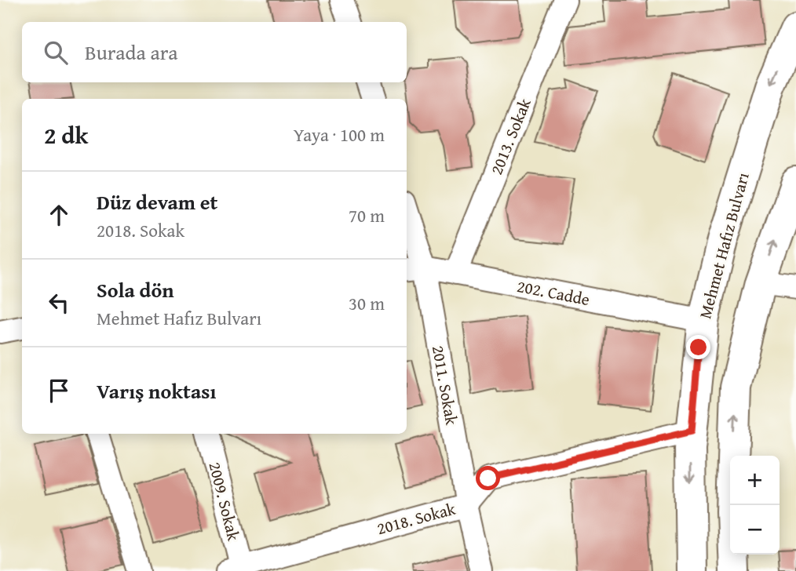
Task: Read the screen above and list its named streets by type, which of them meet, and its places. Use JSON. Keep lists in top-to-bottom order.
{
  "streets": {
    "main road": ["Mehmet Hafız Bulvarı"],
    "street": [
      "2013. Sokak",
      "202. Cadde",
      "2011. Sokak",
      "2009. Sokak",
      "2018. Sokak"
    ]
  },
  "crossings": [
    ["2013. Sokak", "202. Cadde"],
    ["Mehmet Hafız Bulvarı", "202. Cadde"],
    ["Mehmet Hafız Bulvarı", "2018. Sokak"],
    ["202. Cadde", "2011. Sokak"],
    ["2011. Sokak", "2018. Sokak"],
    ["2009. Sokak", "2018. Sokak"]
  ],
  "page": {
    "search": "Burada ara",
    "heading": ["2 dk", "Yaya · 100 m"],
    "list": [
      ["Düz devam et", "2018. Sokak", "70 m"],
      ["Sola dön", "Mehmet Hafız Bulvarı", "30 m"],
      "Varış noktası"
    ],
    "map_buttons": ["+", "−"]
  }
}
